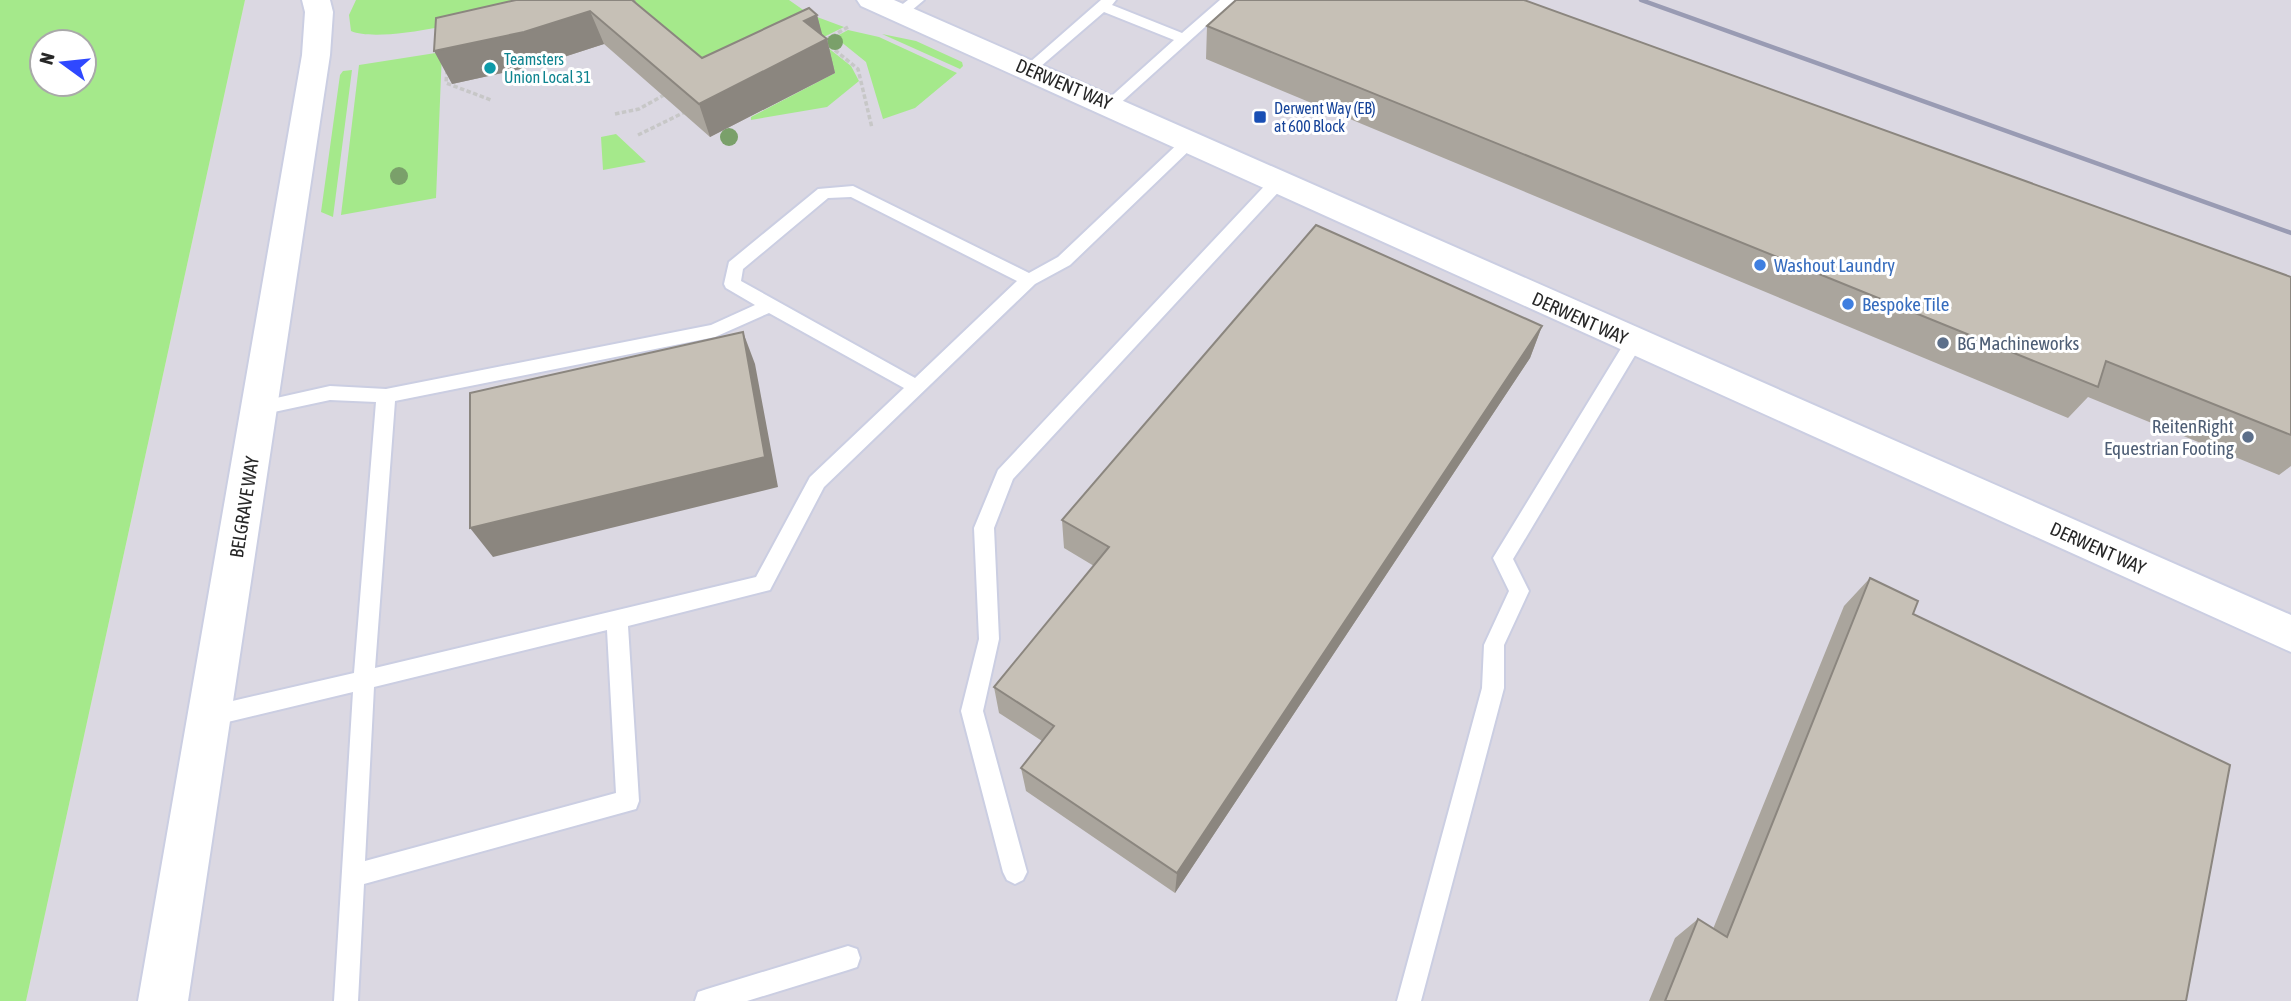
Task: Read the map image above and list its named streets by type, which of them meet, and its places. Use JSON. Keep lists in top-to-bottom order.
{
  "streets": {
    "street": ["DERWENT WAY", "BELGRAVE WAY"]
  },
  "places": {
    "other": [
      "Teamsters Union Local 31",
      "Washout Laundry",
      "Bespoke Tile",
      "BG Machineworks",
      "ReitenRight Equestrian Footing"
    ],
    "transit": ["Derwent Way (EB) at 600 Block"]
  },
  "north": "left"
}
